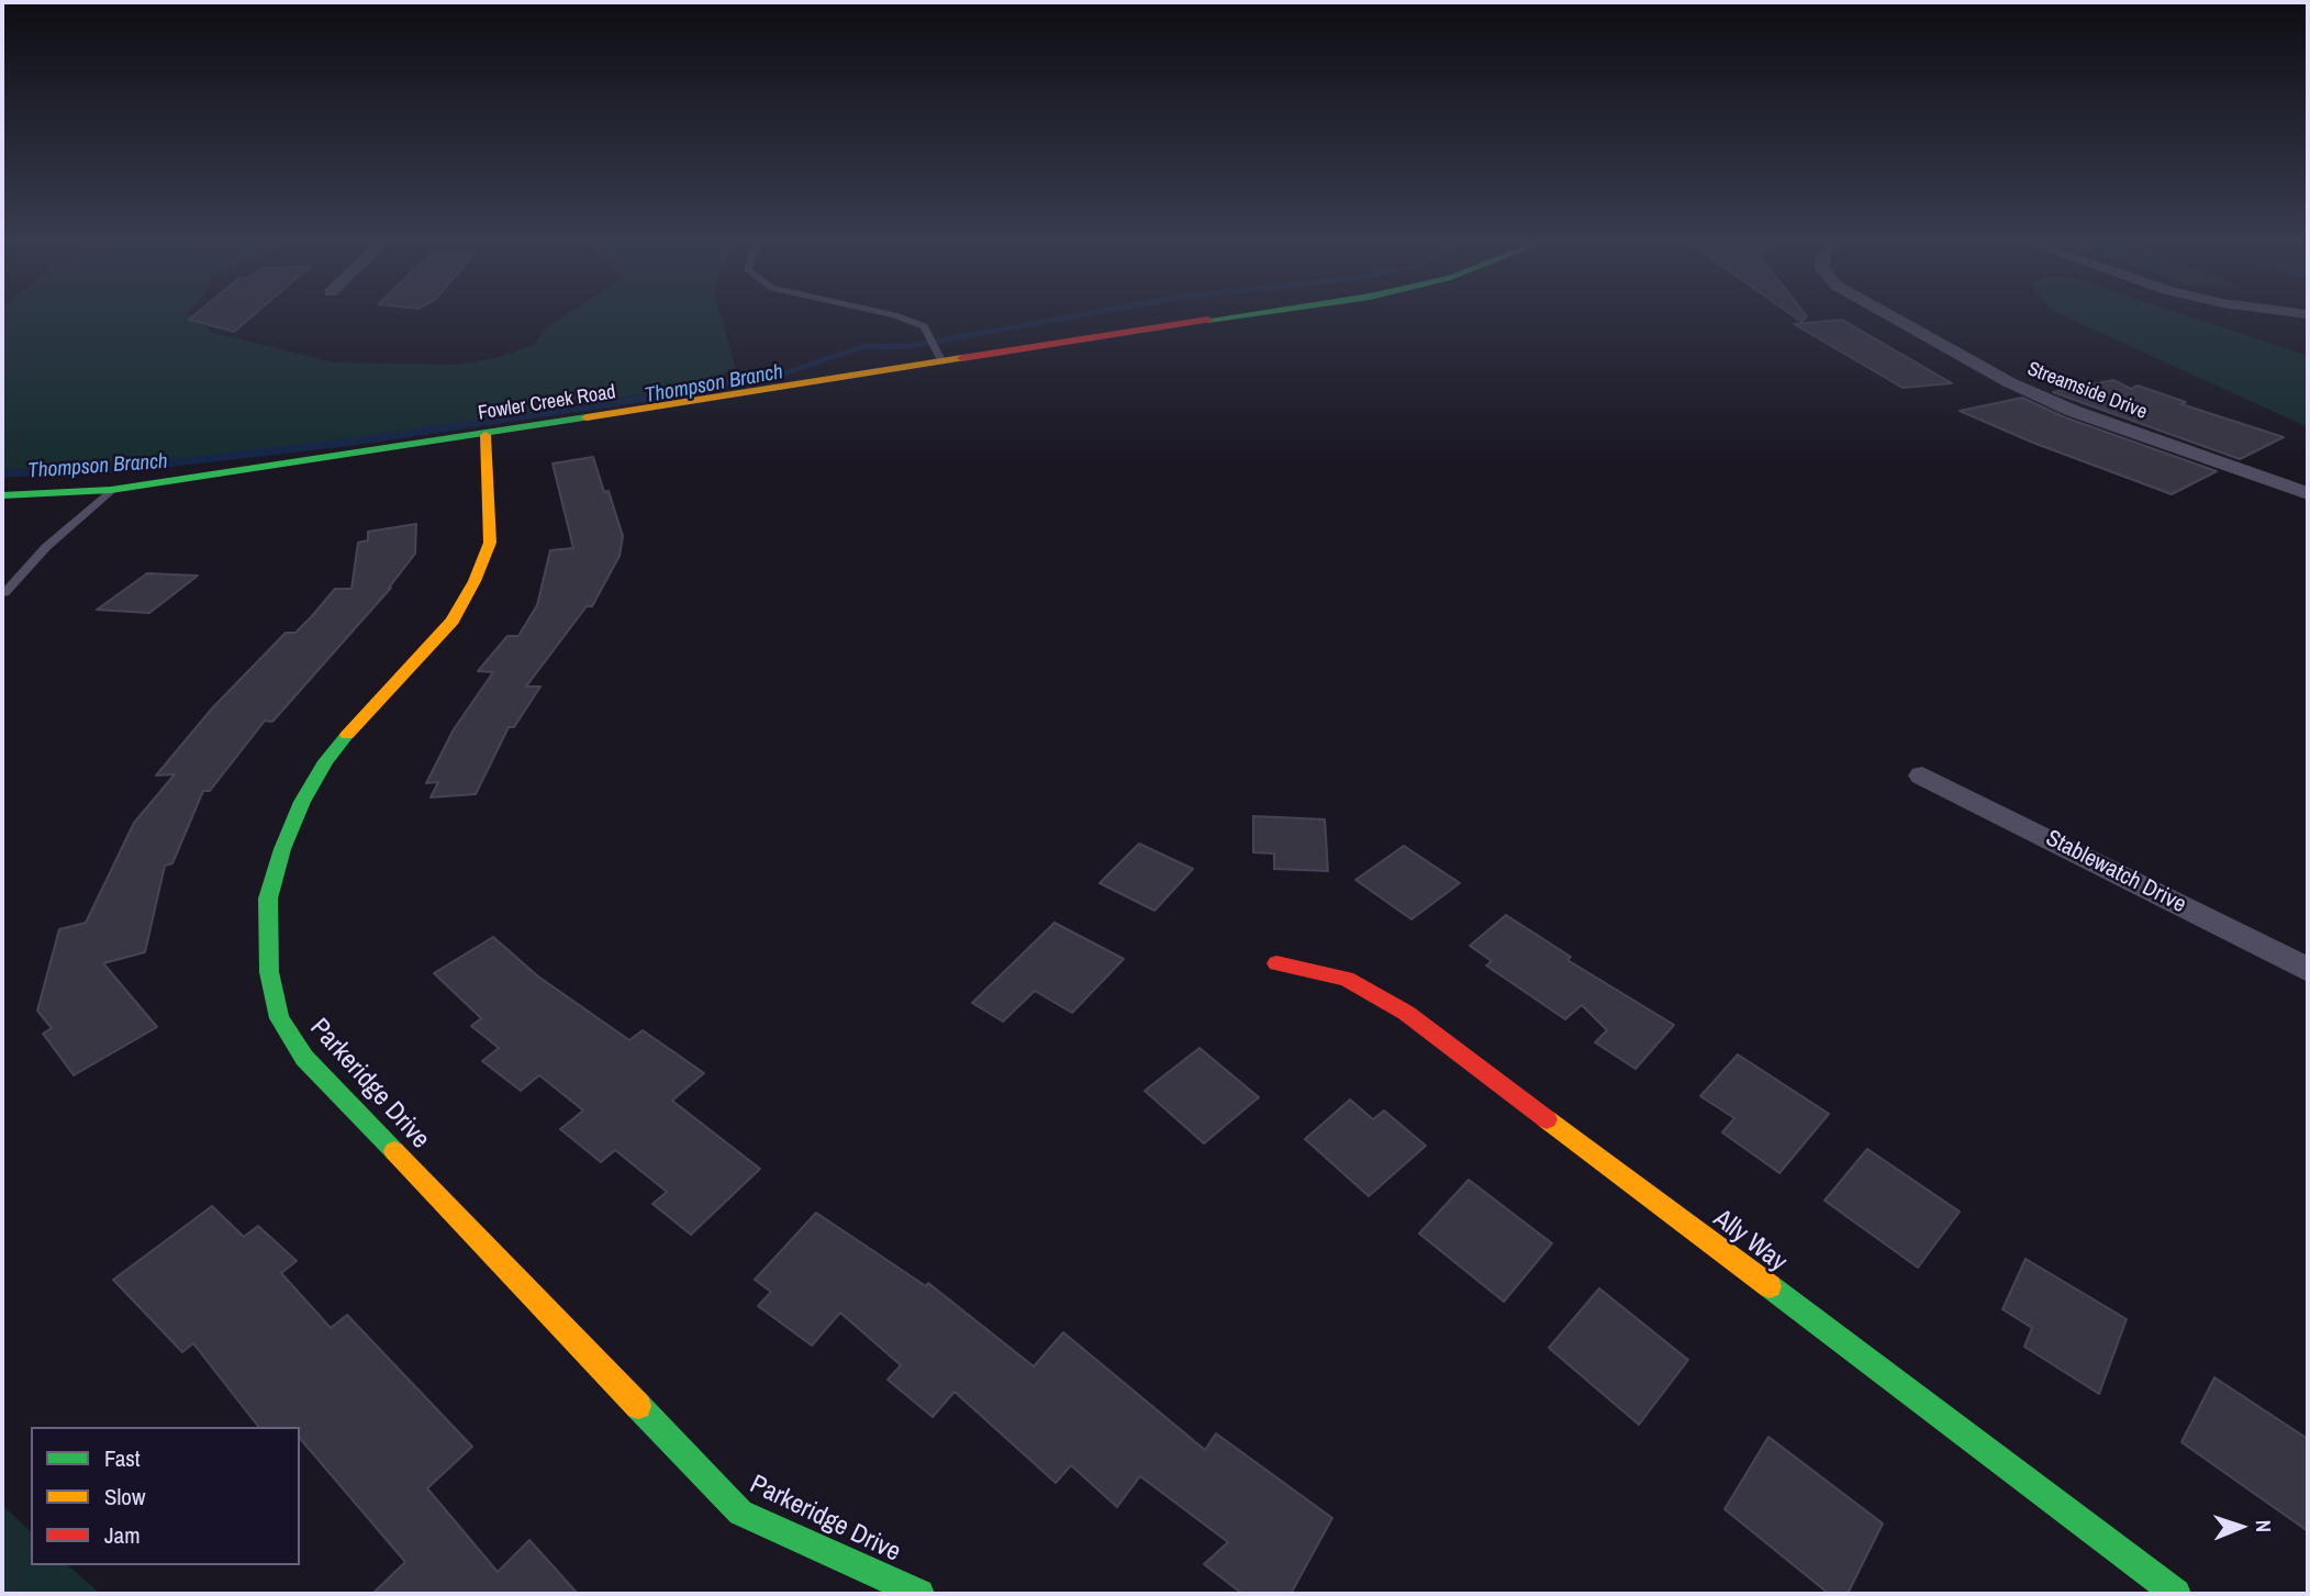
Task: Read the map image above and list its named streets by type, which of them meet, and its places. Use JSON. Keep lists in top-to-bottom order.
{
  "streets": {
    "main road": ["Fowler Creek Road", "Parkeridge Drive", "Ally Way"],
    "street": ["Streamside Drive", "Stablewatch Drive"]
  },
  "crossings": [
    ["Fowler Creek Road", "Parkeridge Drive"]
  ],
  "water": ["Thompson Branch"],
  "legend": ["Fast", "Slow", "Jam"],
  "north": "right"
}
